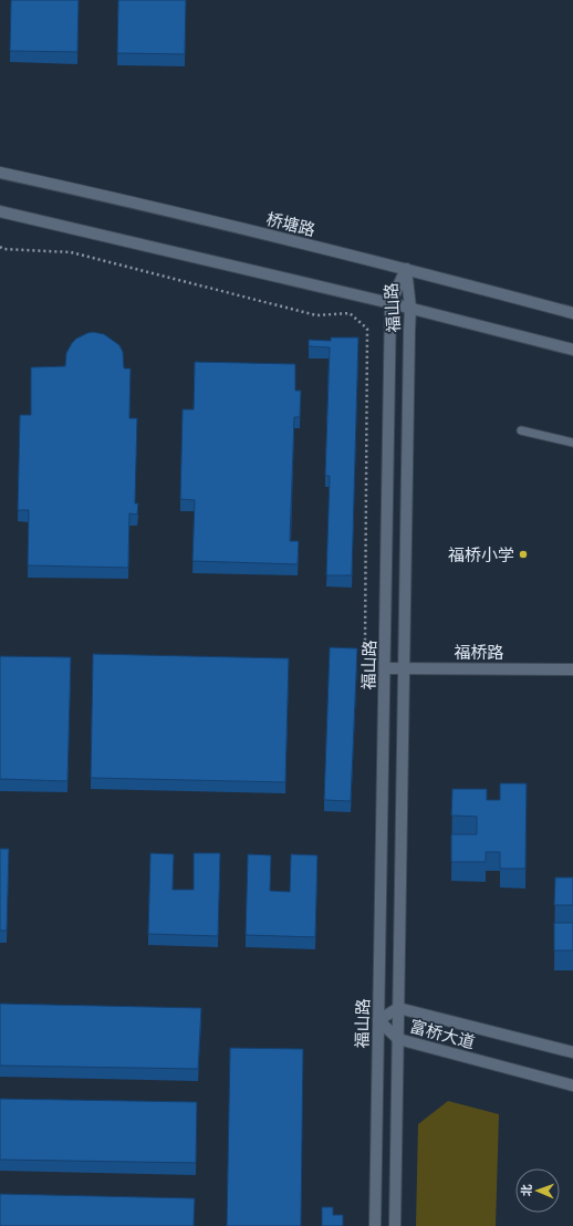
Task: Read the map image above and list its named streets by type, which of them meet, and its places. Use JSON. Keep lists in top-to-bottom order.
{
  "streets": {
    "street": [
      "桥塘路",
      "福山路",
      "福桥路",
      "富桥大道"
    ]
  },
  "crossings": [
    ["桥塘路", "福山路"],
    ["福山路", "福桥路"],
    ["福山路", "富桥大道"]
  ],
  "places": ["福桥小学"],
  "north": "left"
}
